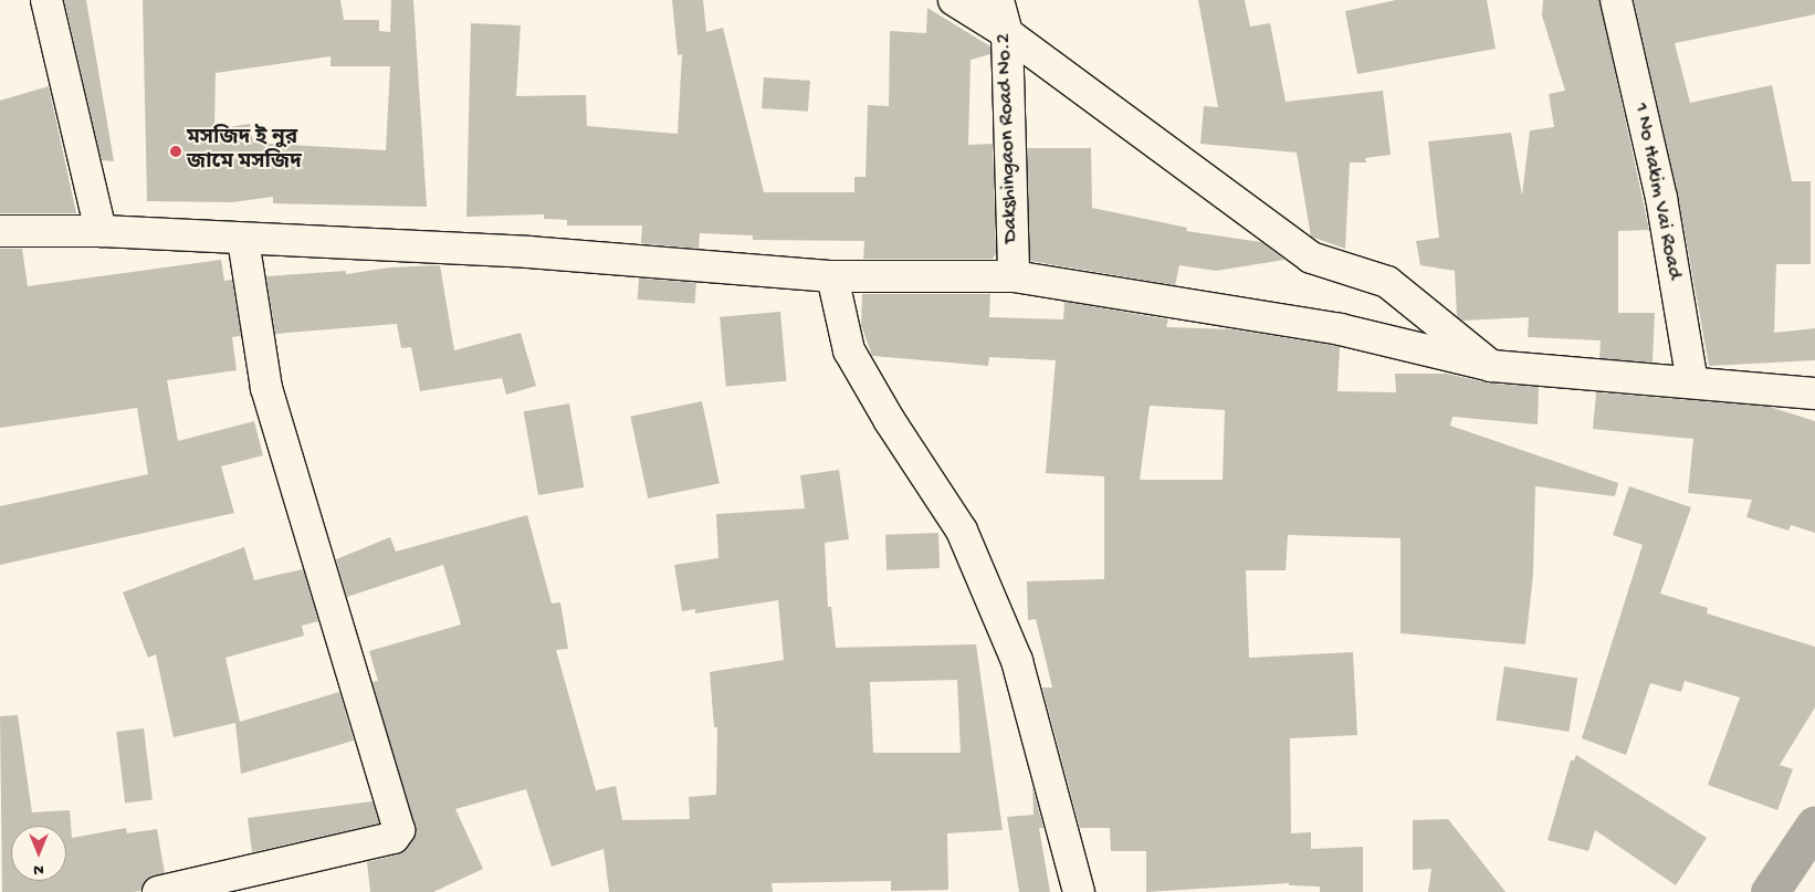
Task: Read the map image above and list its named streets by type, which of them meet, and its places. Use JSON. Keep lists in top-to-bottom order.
{
  "streets": {
    "street": ["Dakshingaon Road No.2", "1 No Hakim Vai Road"]
  },
  "places": ["মসজিদ ই নুর জামে মসজিদ"],
  "north": "bottom"
}
